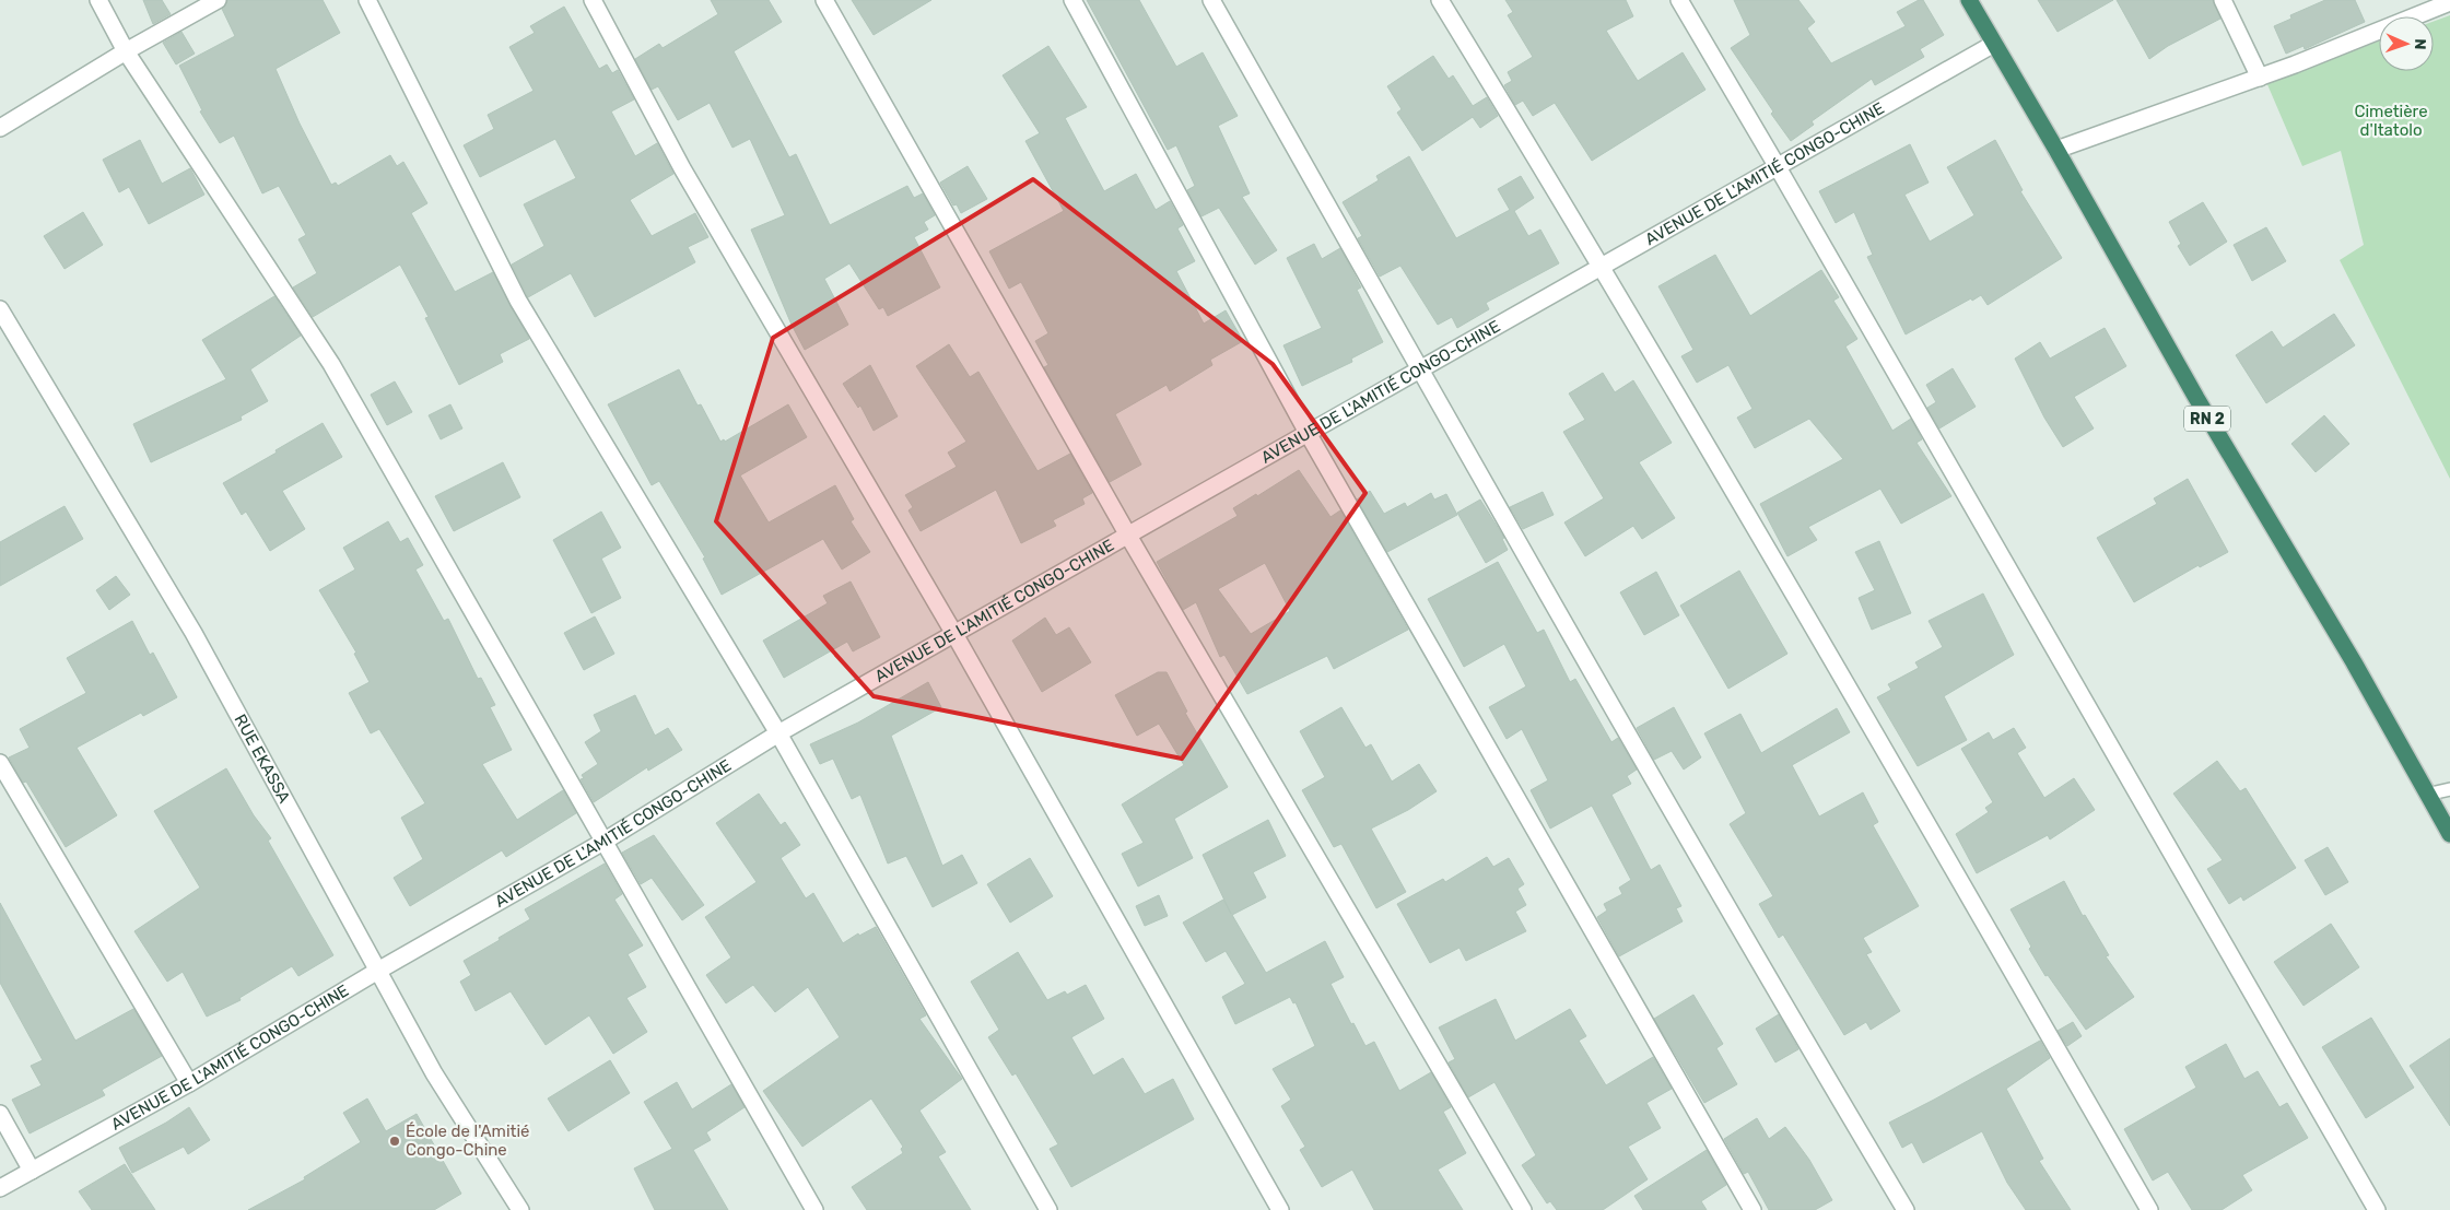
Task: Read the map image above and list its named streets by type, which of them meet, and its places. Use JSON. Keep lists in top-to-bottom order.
{
  "streets": {
    "highway": ["RN 2"],
    "street": ["AVENUE DE L'AMITIÉ CONGO-CHINE", "RUE EKASSA"]
  },
  "crossings": [
    ["AVENUE DE L'AMITIÉ CONGO-CHINE", "RN 2"],
    ["AVENUE DE L'AMITIÉ CONGO-CHINE", "RUE EKASSA"]
  ],
  "parks": ["Cimetière d'Itatolo"],
  "places": ["École de l'Amitié Congo-Chine"],
  "north": "right"
}
